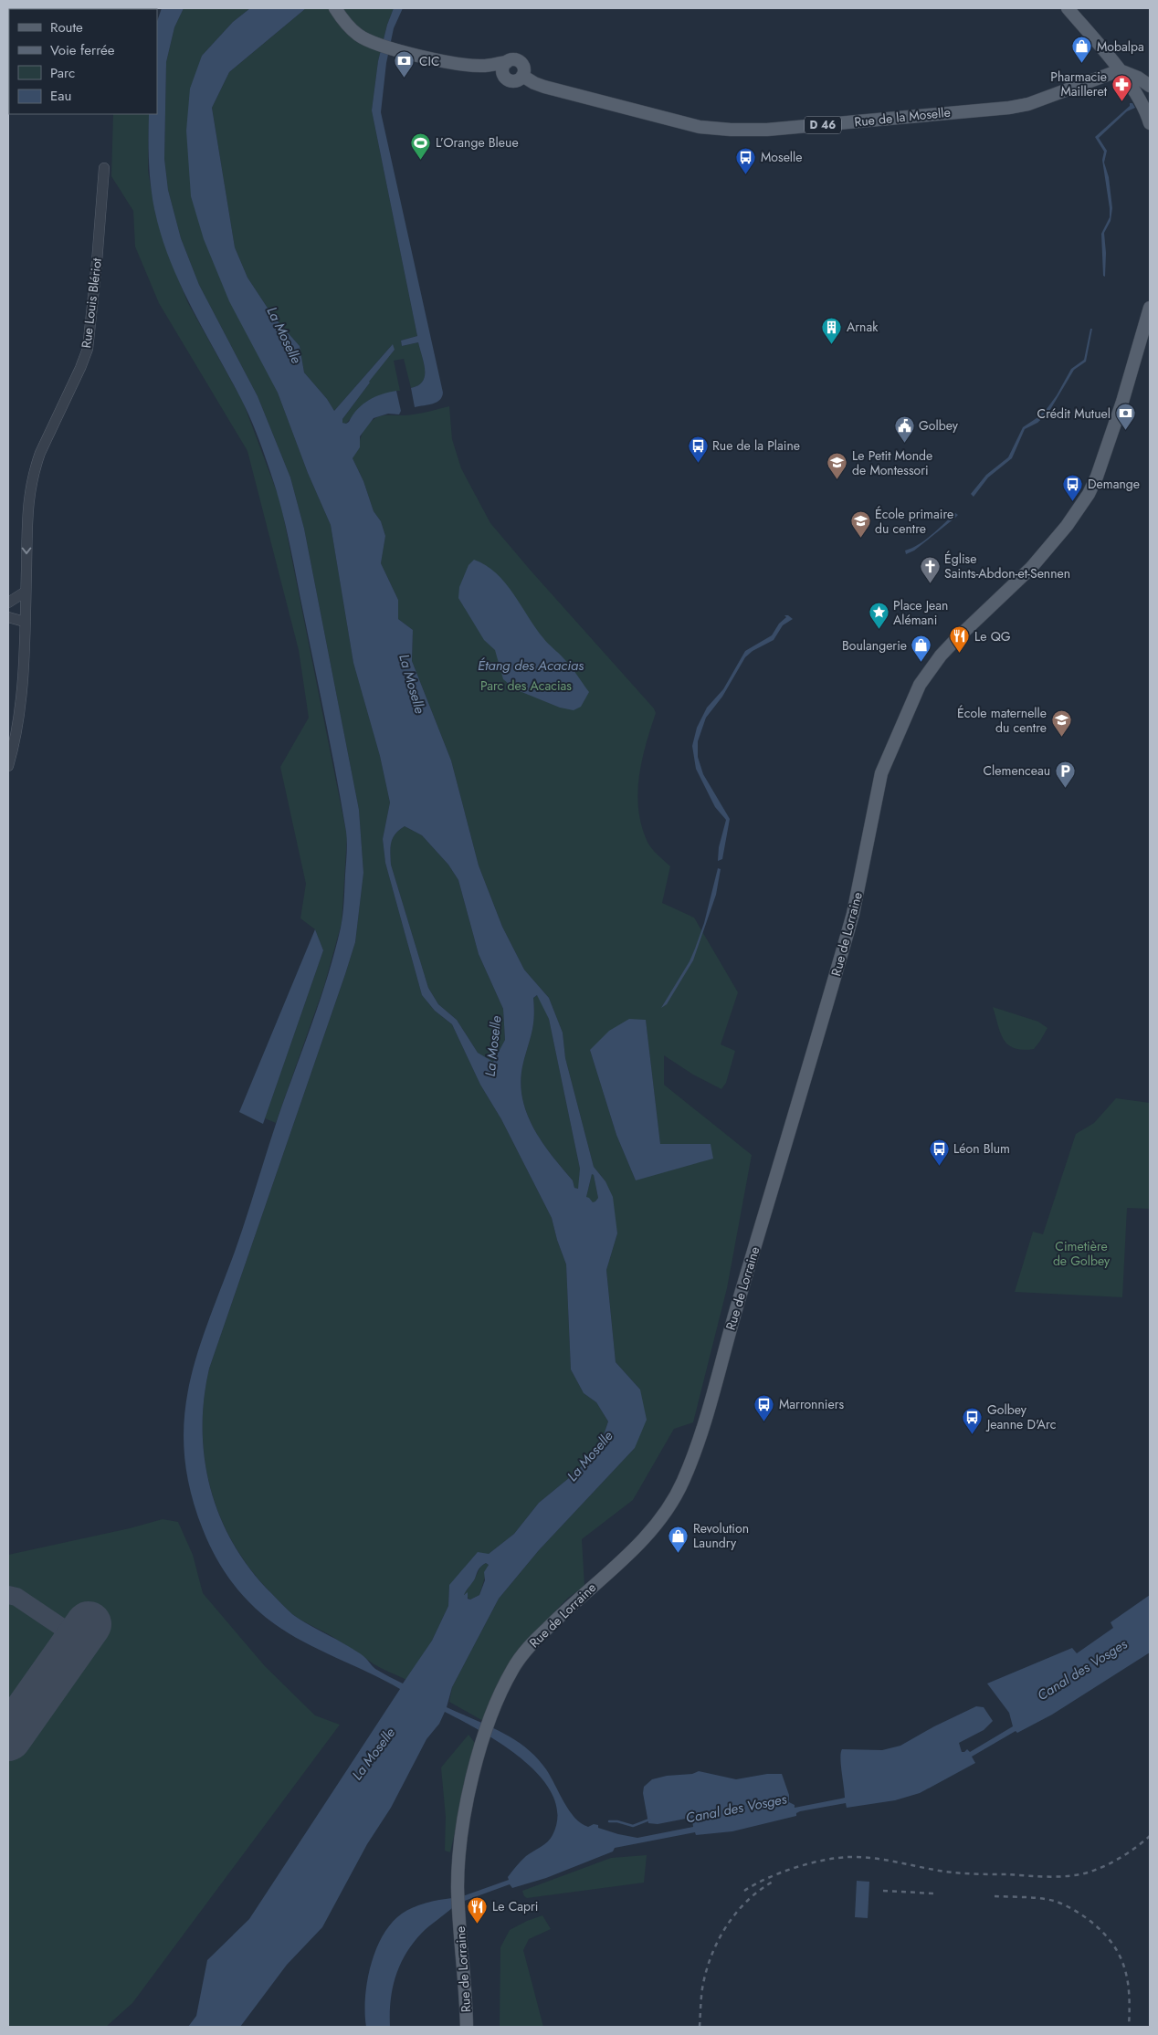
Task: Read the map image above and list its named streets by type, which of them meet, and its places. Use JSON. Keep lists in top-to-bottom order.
{
  "streets": {
    "main road": ["Rue de la Moselle", "D 46", "Rue de Lorraine"],
    "street": ["Rue Louis Blériot"]
  },
  "one_way": ["Rue Louis Blériot"],
  "water": ["La Moselle", "Étang des Acacias", "Canal des Vosges"],
  "parks": ["Parc des Acacias", "Cimetière de Golbey"],
  "places": {
    "shop": ["Mobalpa", "Boulangerie", "Revolution Laundry"],
    "bank": ["CIC", "Crédit Mutuel"],
    "pharmacy": ["Pharmacie Mailleret"],
    "sports": ["L’Orange Bleue"],
    "bus stop": [
      "Moselle",
      "Rue de la Plaine",
      "Demange",
      "Léon Blum",
      "Marronniers",
      "Golbey Jeanne D'Arc"
    ],
    "building": ["Arnak"],
    "public building": ["Golbey"],
    "school or university": ["Le Petit Monde de Montessori", "École primaire du centre", "École maternelle du centre"],
    "church": ["Église Saints-Abdon-et-Sennen"],
    "place": ["Place Jean Alémani"],
    "restaurant": ["Le QG", "Le Capri"],
    "parking": ["Clemenceau"]
  },
  "legend": [
    "Route",
    "Voie ferrée",
    "Parc",
    "Eau"
  ]
}
